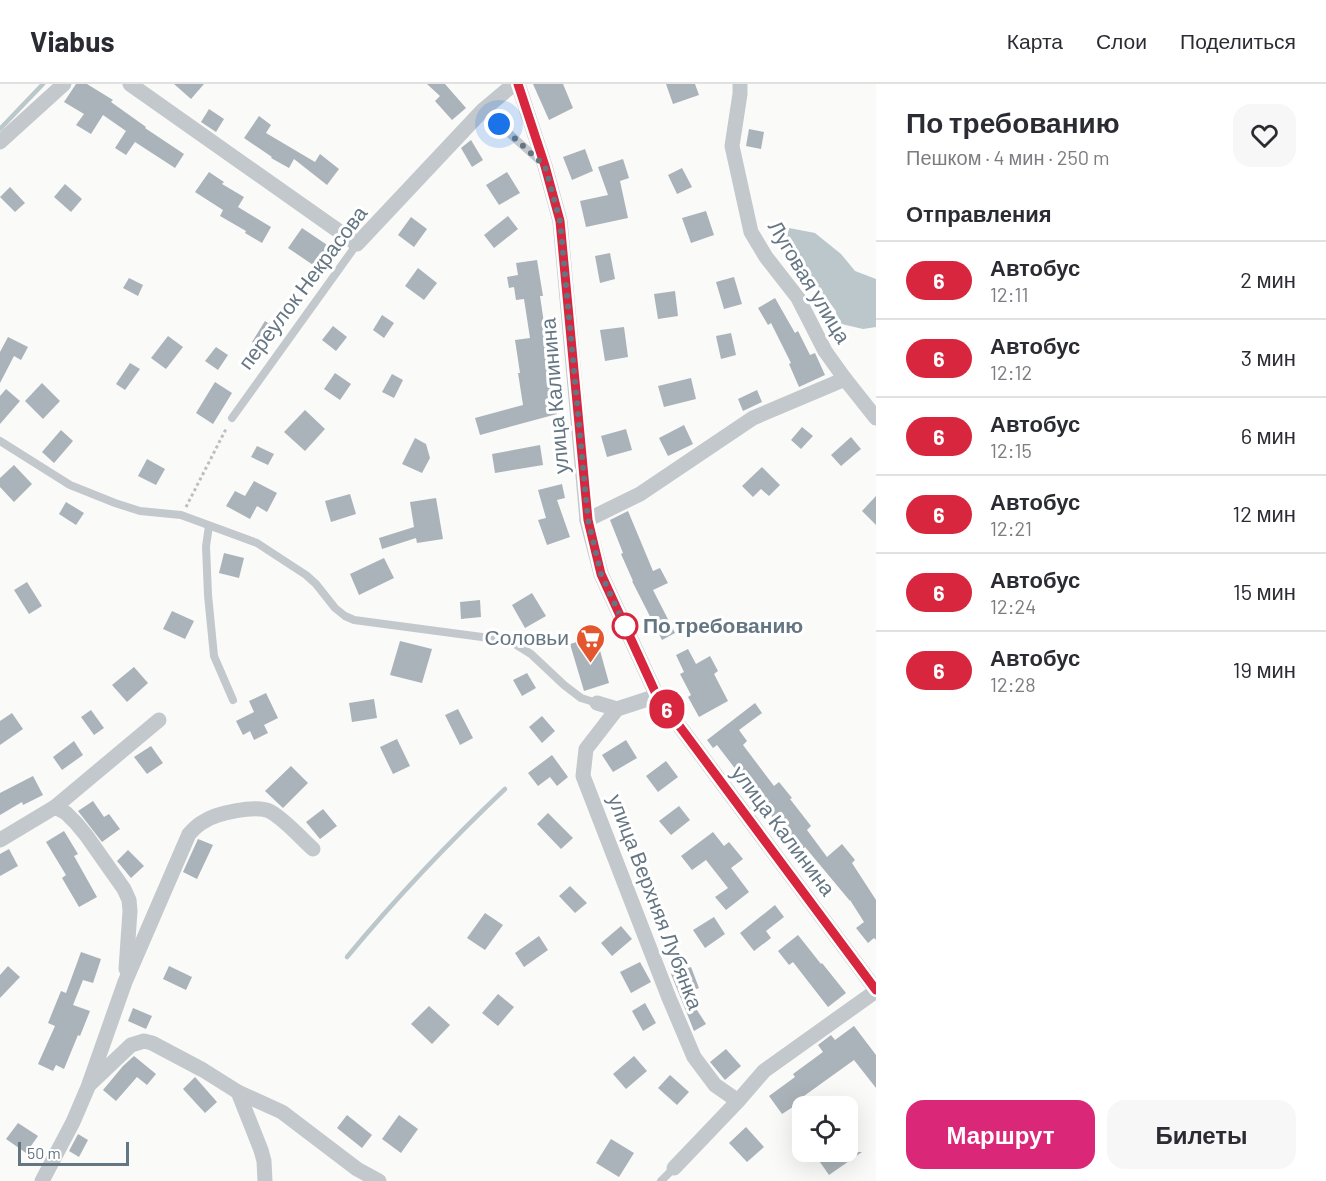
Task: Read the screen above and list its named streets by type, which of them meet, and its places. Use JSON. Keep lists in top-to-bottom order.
{
  "streets": {
    "street": [
      "Луговая улица",
      "переулок Некрасова",
      "улица Калинина",
      "улица Верхняя Лубянка"
    ]
  },
  "crossings": [
    ["переулок Некрасова", "улица Калинина"]
  ],
  "places": {
    "other": ["По требованию"],
    "supermarket": ["Соловьи"]
  },
  "lines": ["bus line 6"],
  "scale_bar": "50 m",
  "page": {
    "header": "Viabus",
    "nav": ["Карта", "Слои", "Поделиться"],
    "on_map": "6",
    "heading": [
      ["По требованию", "Пешком · 4 мин · 250 m"],
      "Отправления"
    ],
    "list": [
      {
        "mark": "6",
        "name": "Автобус",
        "note": "12:11",
        "value": "2 мин"
      },
      {
        "mark": "6",
        "name": "Автобус",
        "note": "12:12",
        "value": "3 мин"
      },
      {
        "mark": "6",
        "name": "Автобус",
        "note": "12:15",
        "value": "6 мин"
      },
      {
        "mark": "6",
        "name": "Автобус",
        "note": "12:21",
        "value": "12 мин"
      },
      {
        "mark": "6",
        "name": "Автобус",
        "note": "12:24",
        "value": "15 мин"
      },
      {
        "mark": "6",
        "name": "Автобус",
        "note": "12:28",
        "value": "19 мин"
      }
    ],
    "buttons": ["Маршрут", "Билеты"],
    "scale": "50 m"
  }
}
